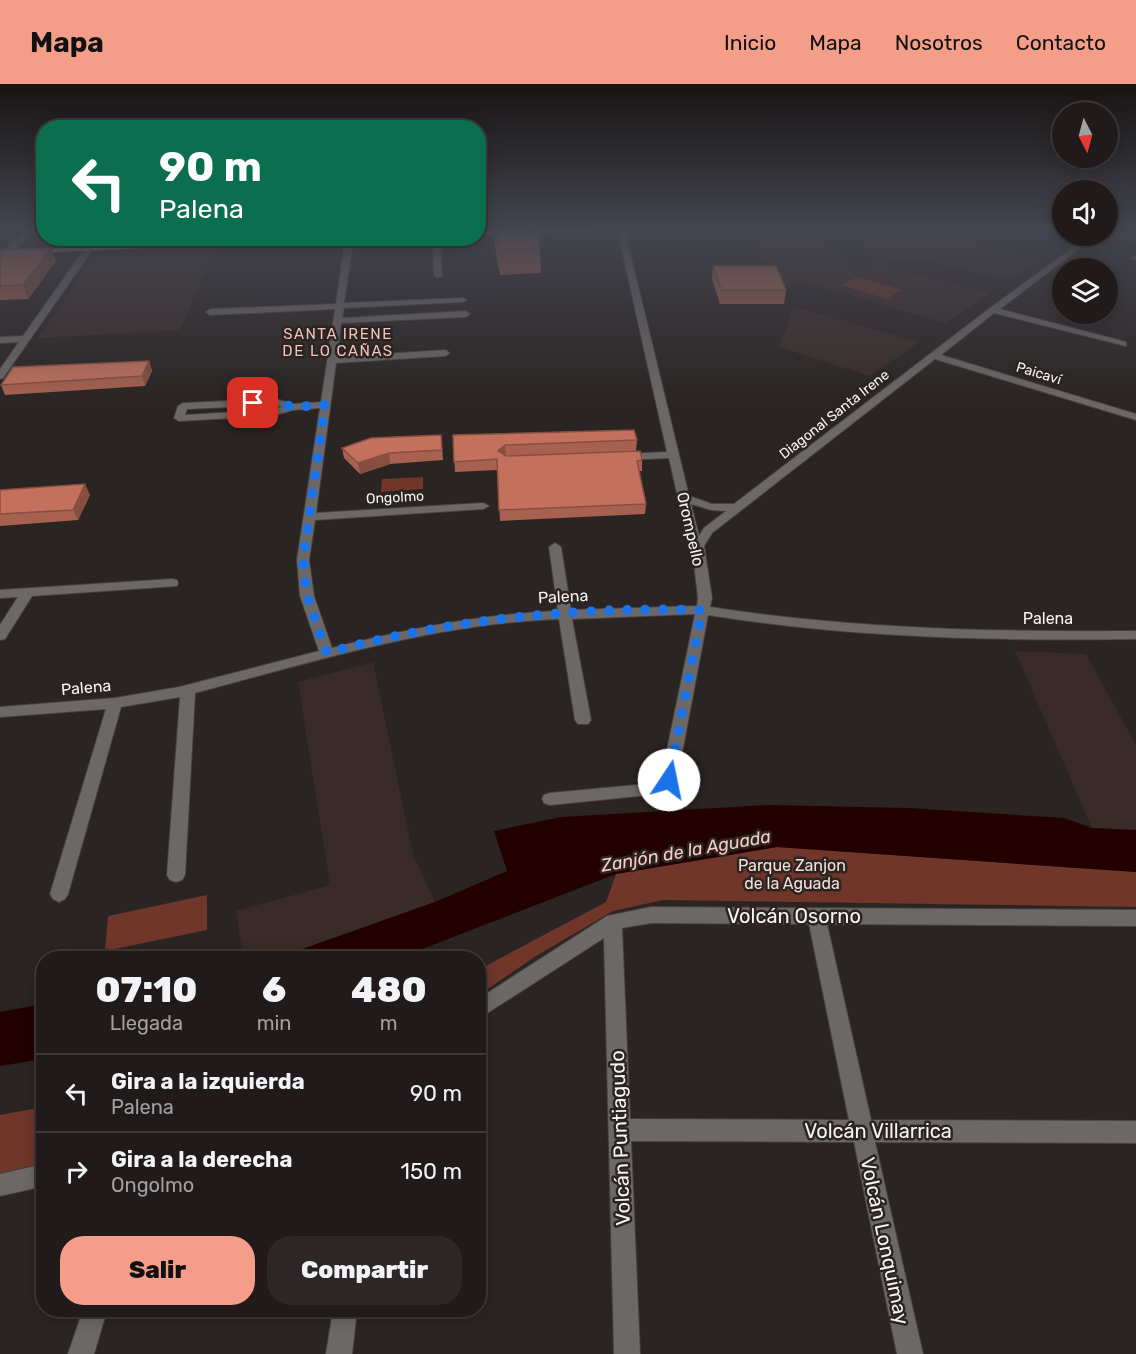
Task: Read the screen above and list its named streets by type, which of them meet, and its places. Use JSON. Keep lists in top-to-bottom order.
{
  "streets": {
    "street": [
      "Paicaví",
      "Diagonal Santa Irene",
      "Ongolmo",
      "Orompello",
      "Palena",
      "Volcán Osorno",
      "Volcán Villarrica",
      "Volcán Puntiagudo",
      "Volcán Lonquimay"
    ]
  },
  "crossings": [
    ["Paicaví", "Diagonal Santa Irene"],
    ["Diagonal Santa Irene", "Orompello"],
    ["Orompello", "Palena"],
    ["Volcán Osorno", "Volcán Puntiagudo"],
    ["Volcán Osorno", "Volcán Lonquimay"],
    ["Volcán Villarrica", "Volcán Puntiagudo"],
    ["Volcán Villarrica", "Volcán Lonquimay"]
  ],
  "districts": ["SANTA IRENE DE LO CAÑAS"],
  "water": ["Zanjón de la Aguada"],
  "parks": ["Parque Zanjon de la Aguada"],
  "north": "bottom",
  "page": {
    "header": "Mapa",
    "nav": [
      "Inicio",
      "Mapa",
      "Nosotros",
      "Contacto"
    ],
    "turn": ["90 m", "Palena"],
    "eta": [
      "07:10",
      "Llegada",
      "6",
      "min",
      "480",
      "m"
    ],
    "list": [
      {
        "name": "Gira a la izquierda",
        "note": "Palena",
        "value": "90 m"
      },
      {
        "name": "Gira a la derecha",
        "note": "Ongolmo",
        "value": "150 m"
      }
    ],
    "buttons": ["Salir", "Compartir"]
  }
}
